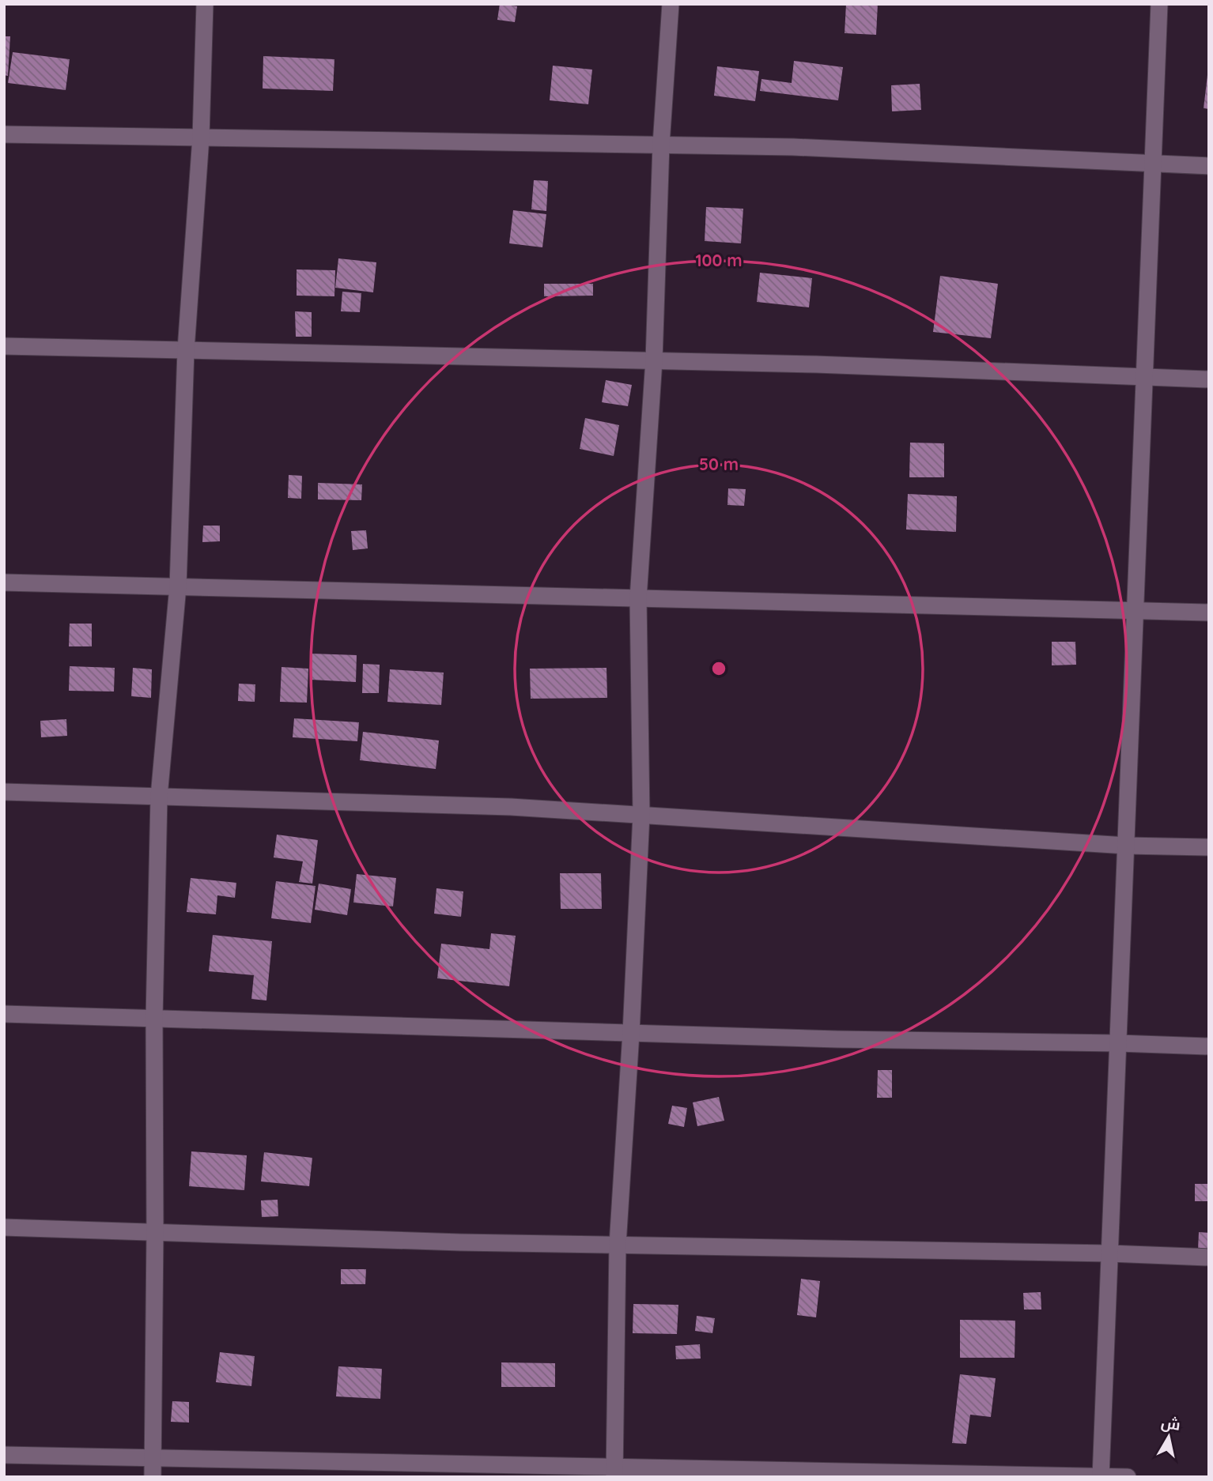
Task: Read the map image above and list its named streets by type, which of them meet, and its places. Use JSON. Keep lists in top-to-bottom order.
{
  "north": "top",
  "rings": ["100 m", "50 m"]
}
